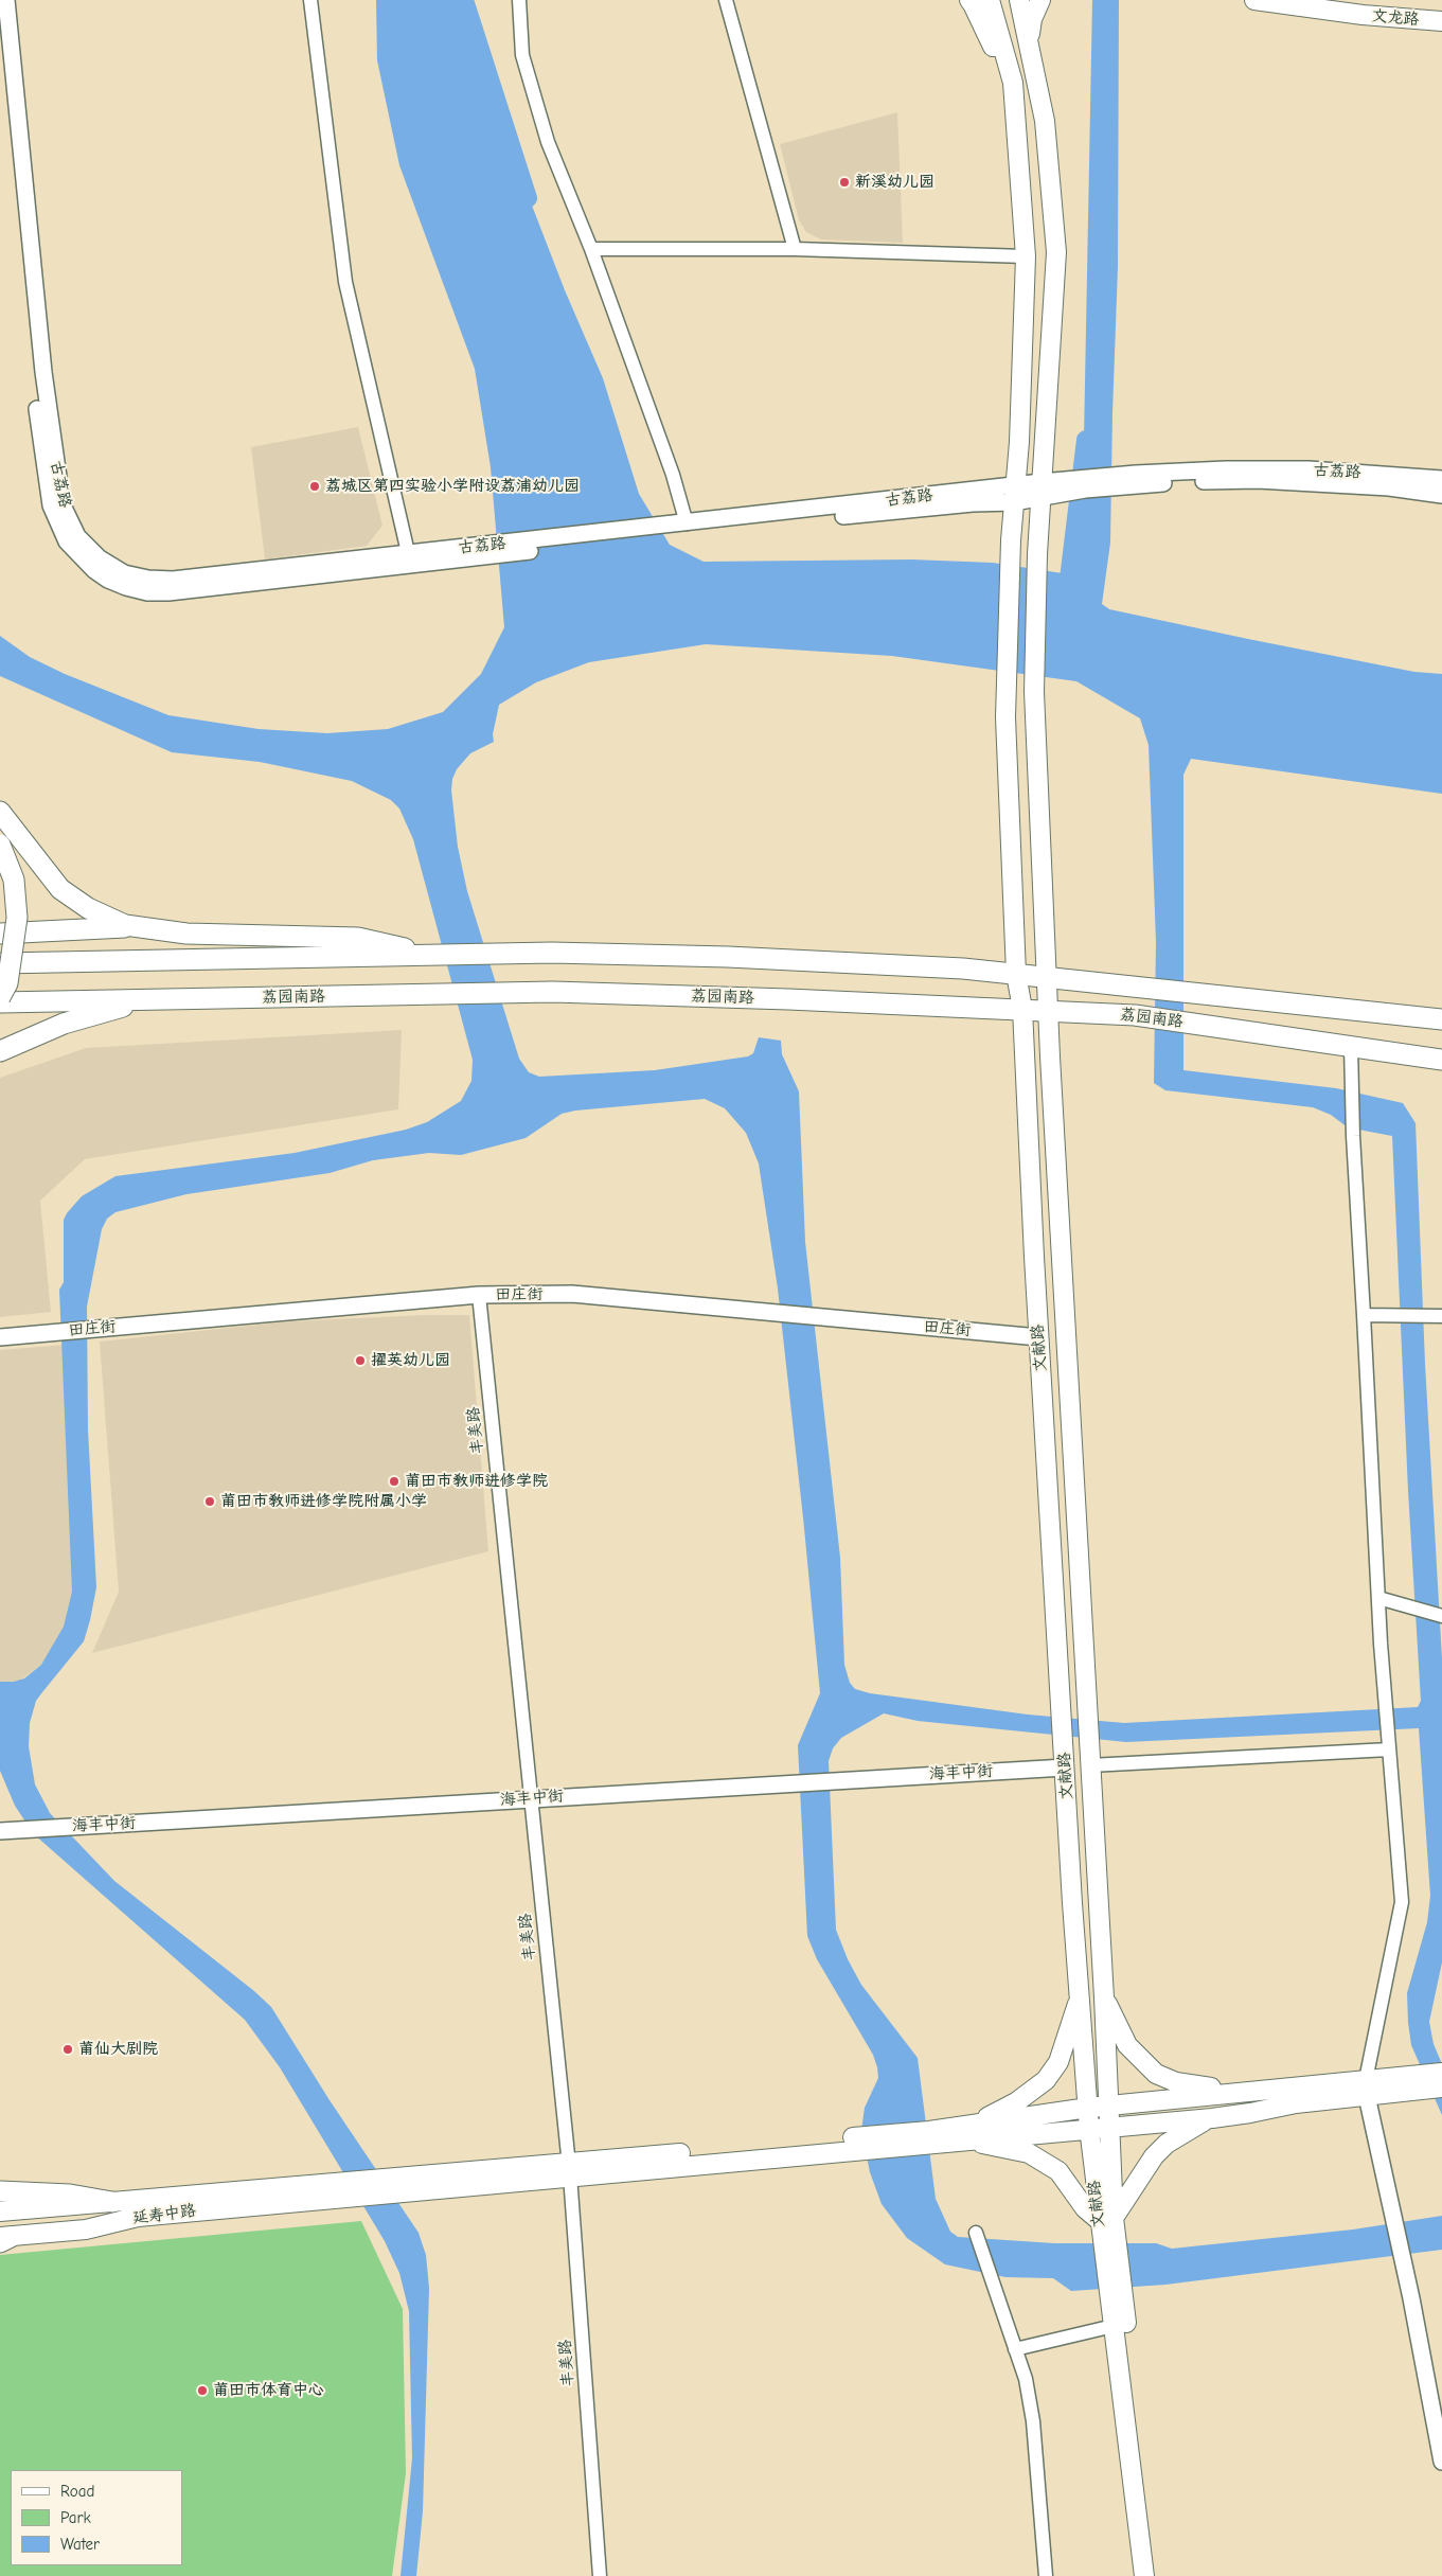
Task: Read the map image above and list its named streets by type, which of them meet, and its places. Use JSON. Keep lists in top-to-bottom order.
{
  "streets": {
    "main road": [
      "文龙路",
      "荔园南路",
      "文献路",
      "延寿中路"
    ],
    "street": [
      "古荔路",
      "田庄街",
      "丰美路",
      "海丰中街"
    ]
  },
  "crossings": [
    ["古荔路", "文献路"],
    ["荔园南路", "文献路"],
    ["田庄街", "文献路"],
    ["田庄街", "丰美路"],
    ["文献路", "海丰中街"],
    ["丰美路", "海丰中街"]
  ],
  "places": [
    "新溪幼儿园",
    "荔城区第四实验小学附设荔浦幼儿园",
    "擢英幼儿园",
    "莆田市教师进修学院",
    "莆田市教师进修学院附属小学",
    "莆仙大剧院",
    "莆田市体育中心"
  ],
  "legend": ["Road", "Park", "Water"]
}
